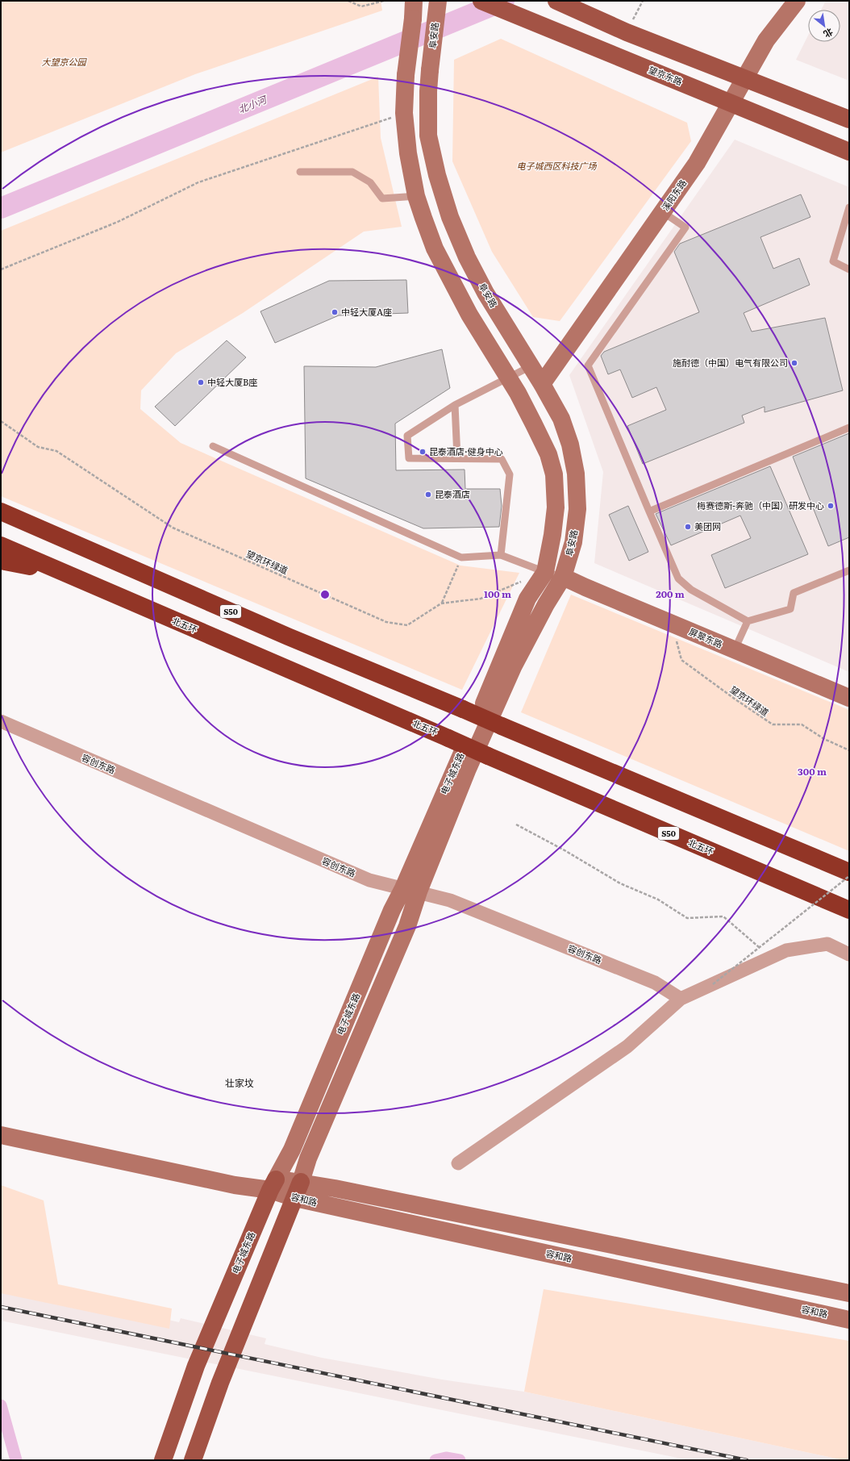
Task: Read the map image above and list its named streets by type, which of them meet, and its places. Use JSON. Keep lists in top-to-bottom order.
{
  "streets": {
    "highway": ["S50", "北五环"],
    "main road": [
      "阜安路",
      "望京东路",
      "溪阳东路",
      "屏翠东路",
      "电子城东路",
      "容和路"
    ],
    "street": ["容创东路"],
    "path": ["望京环绿道"]
  },
  "crossings": [
    ["阜安路", "溪阳东路"],
    ["阜安路", "屏翠东路"],
    ["阜安路", "电子城东路"],
    ["望京东路", "溪阳东路"],
    ["望京环绿道", "屏翠东路"],
    ["屏翠东路", "电子城东路"],
    ["容创东路", "电子城东路"],
    ["电子城东路", "容和路"]
  ],
  "districts": ["壮家坟"],
  "water": ["北小河"],
  "parks": ["大望京公园", "电子城西区科技广场"],
  "places": [
    "中轻大厦A座",
    "施耐德（中国）电气有限公司",
    "中轻大厦B座",
    "昆泰酒店·健身中心",
    "昆泰酒店",
    "梅赛德斯-奔驰（中国）研发中心",
    "美团网"
  ],
  "north": "bottom right",
  "rings": ["100 m", "200 m", "300 m"]
}
